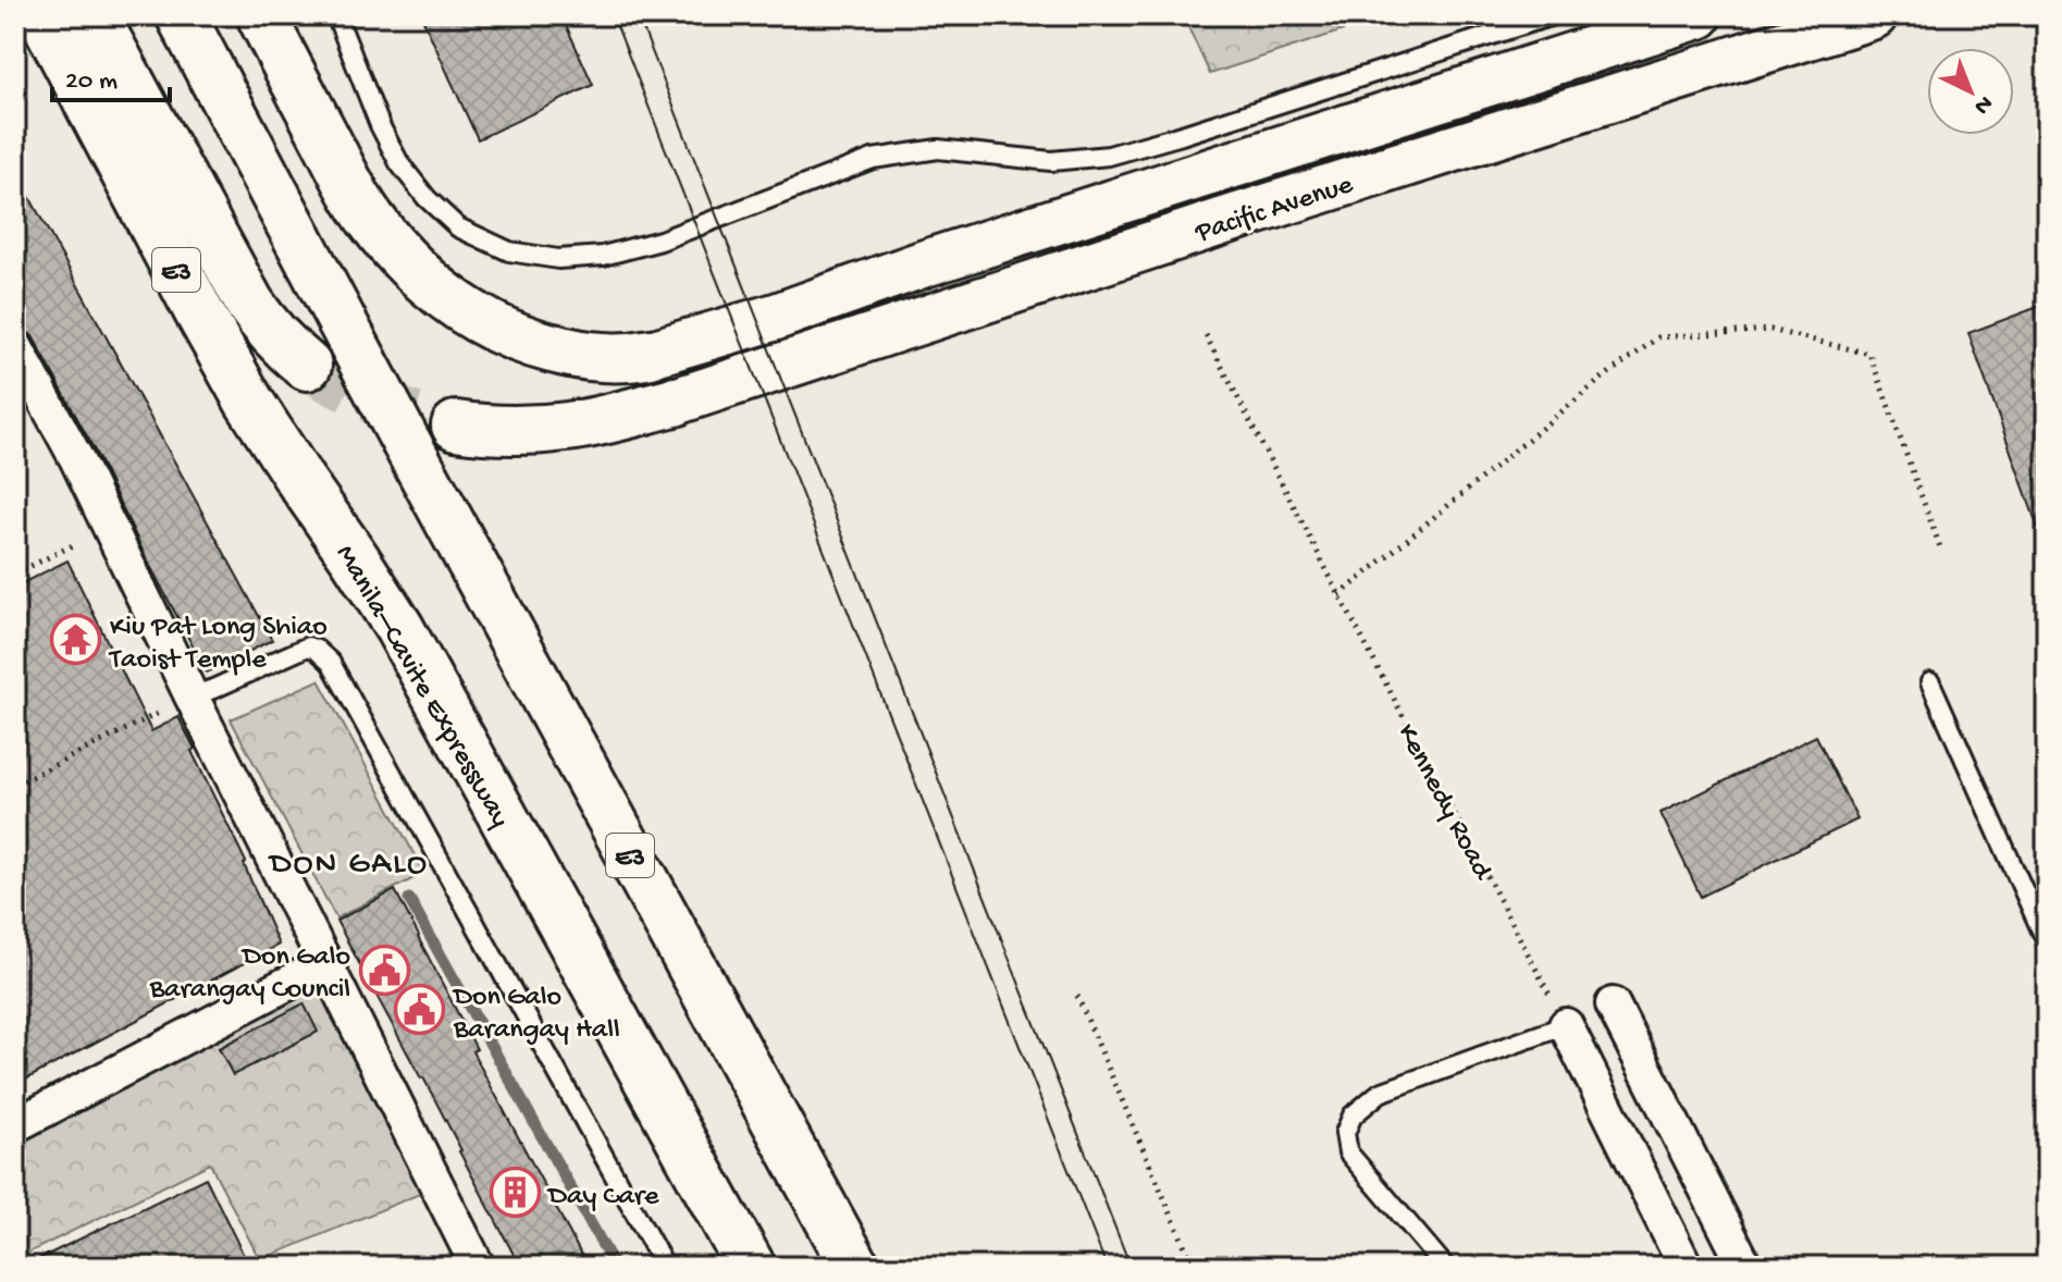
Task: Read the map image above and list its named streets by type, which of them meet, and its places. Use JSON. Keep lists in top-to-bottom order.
{
  "streets": {
    "highway": ["E3", "Manila–Cavite Expressway"],
    "main road": ["Pacific Avenue"],
    "path": ["Kennedy Road"]
  },
  "districts": ["DON GALO"],
  "places": {
    "temple": ["Kiu Pat Long Shiao Taoist Temple"],
    "public building": ["Don Galo Barangay Council", "Don Galo Barangay Hall"],
    "building": ["Day Care"]
  },
  "scale_bar": "20 m",
  "north": "bottom right"
}
